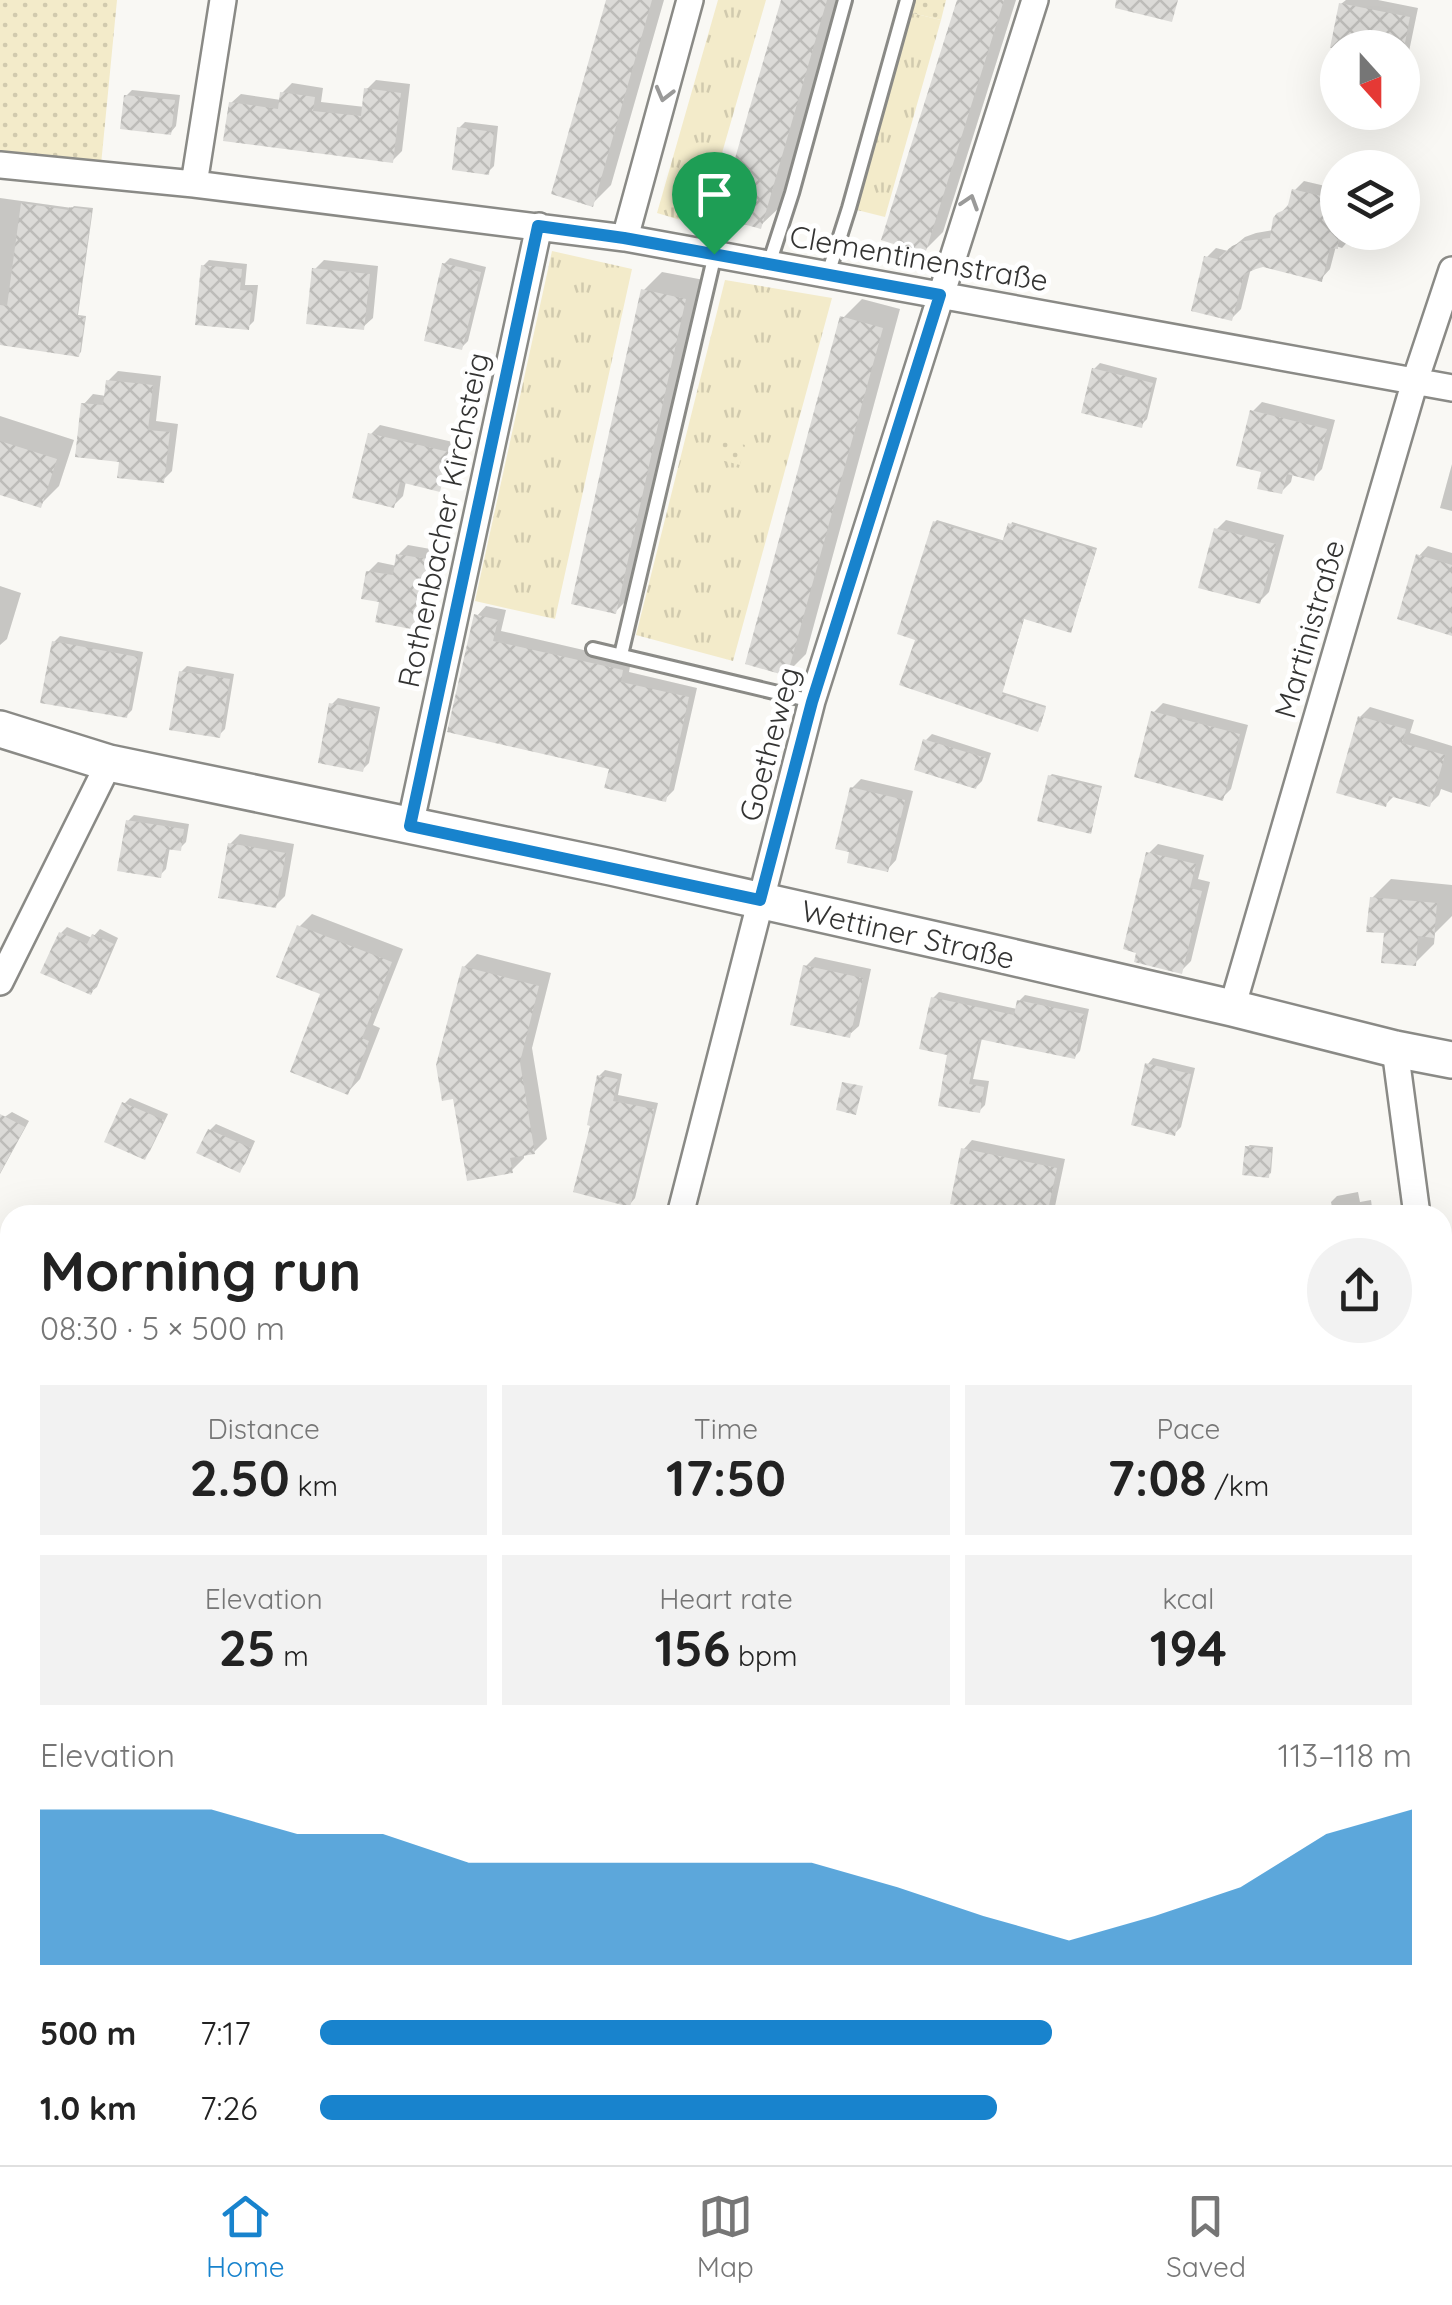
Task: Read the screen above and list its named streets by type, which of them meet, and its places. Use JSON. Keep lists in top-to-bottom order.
{
  "streets": {
    "street": [
      "Clementinenstraße",
      "Rothenbacher Kirchsteig",
      "Martinistraße",
      "Goetheweg",
      "Wettiner Straße"
    ]
  },
  "crossings": [
    ["Clementinenstraße", "Rothenbacher Kirchsteig"],
    ["Clementinenstraße", "Martinistraße"],
    ["Clementinenstraße", "Goetheweg"],
    ["Rothenbacher Kirchsteig", "Wettiner Straße"],
    ["Martinistraße", "Wettiner Straße"],
    ["Goetheweg", "Wettiner Straße"]
  ],
  "north": "bottom",
  "page": {
    "heading": ["Morning run", "08:30 · 5 × 500 m"],
    "stats": [
      ["Distance", "2.50 km"],
      ["Time", "17:50"],
      ["Pace", "7:08 /km"],
      ["Elevation", "25 m"],
      ["Heart rate", "156 bpm"],
      ["kcal", "194"]
    ],
    "chart": ["Elevation", "113–118 m"],
    "list": [
      {
        "name": "500 m",
        "note": "7:17"
      },
      {
        "name": "1.0 km",
        "note": "7:26"
      }
    ],
    "tabs": ["Home", "Map", "Saved"]
  }
}
